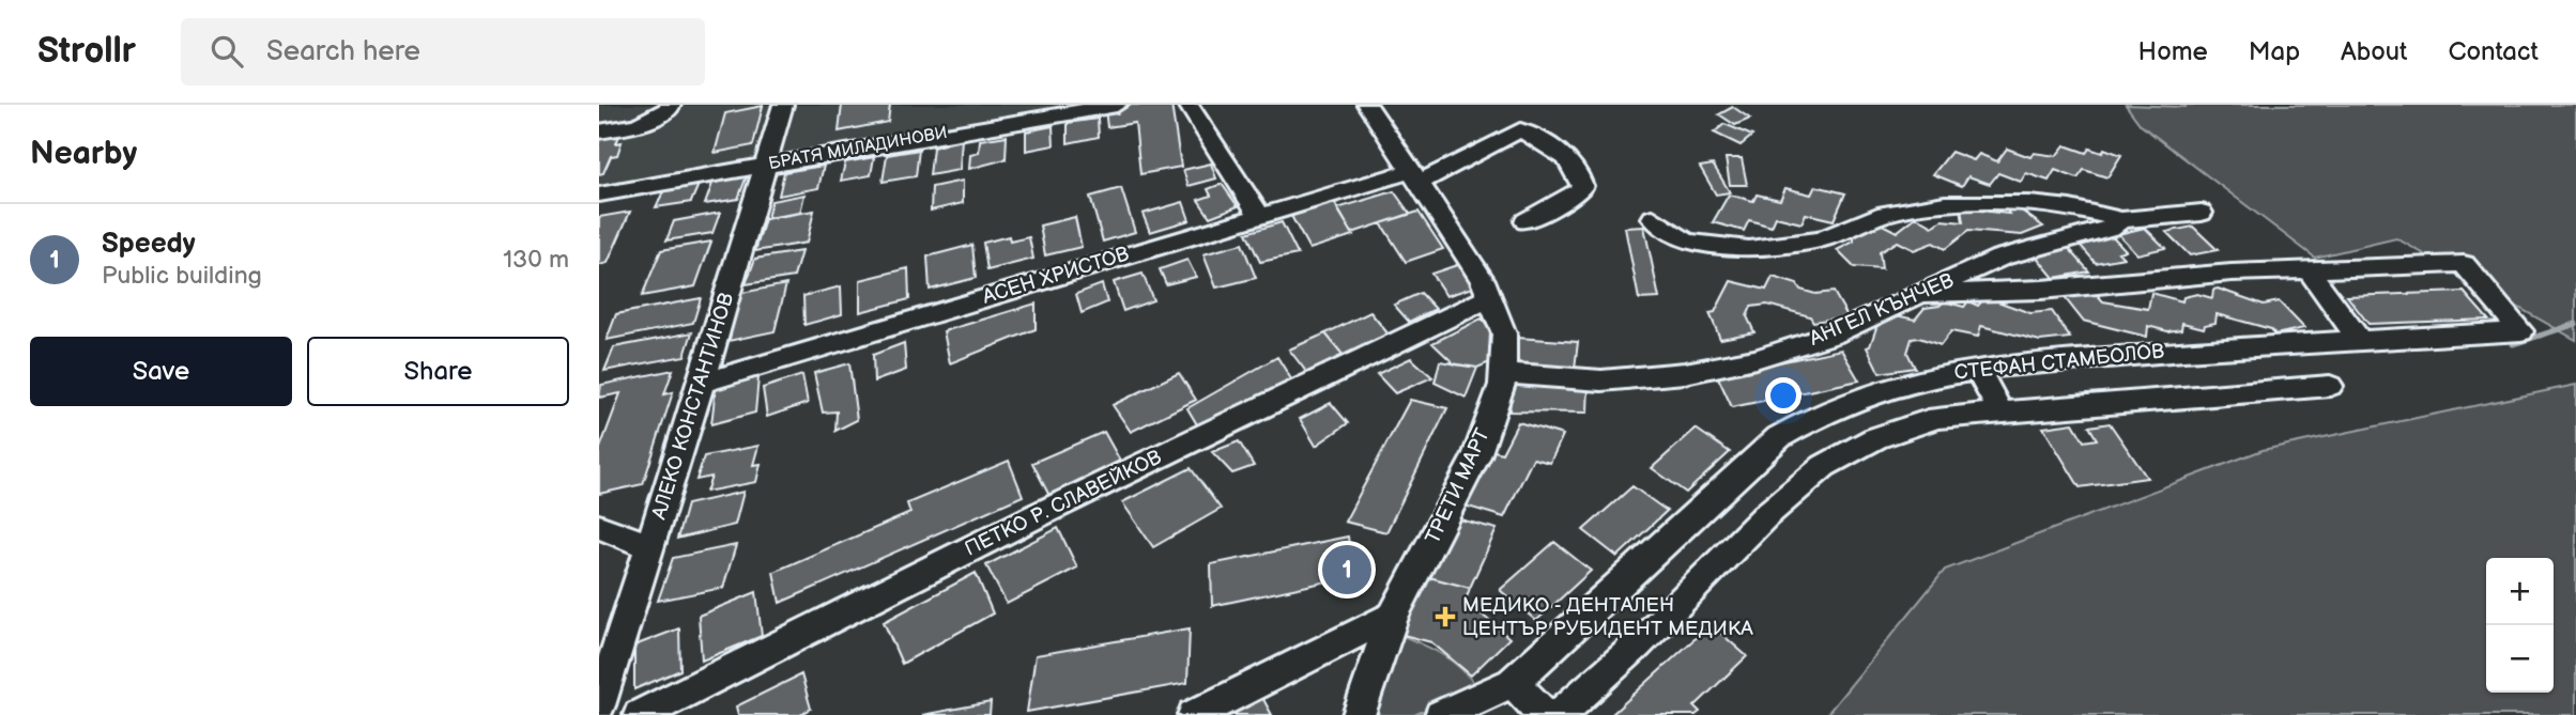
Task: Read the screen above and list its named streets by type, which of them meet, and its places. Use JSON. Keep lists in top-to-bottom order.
{
  "streets": {
    "street": [
      "БРАТЯ МИЛАДИНОВИ",
      "АСЕН ХРИСТОВ",
      "АНГЕЛ КЪНЧЕВ",
      "СТЕФАН СТАМБОЛОВ",
      "АЛЕКО КОНСТАНТИНОВ",
      "ТРЕТИ МАРТ",
      "ПЕТКО Р. СЛАВЕЙКОВ"
    ]
  },
  "crossings": [
    ["БРАТЯ МИЛАДИНОВИ", "АЛЕКО КОНСТАНТИНОВ"],
    ["АСЕН ХРИСТОВ", "АЛЕКО КОНСТАНТИНОВ"],
    ["АСЕН ХРИСТОВ", "ТРЕТИ МАРТ"],
    ["АНГЕЛ КЪНЧЕВ", "ТРЕТИ МАРТ"],
    ["ТРЕТИ МАРТ", "ПЕТКО Р. СЛАВЕЙКОВ"]
  ],
  "places": {
    "health": ["МЕДИКО - ДЕНТАЛЕН ЦЕНТЪР РУБИДЕНТ МЕДИКА"]
  },
  "page": {
    "header": "Strollr",
    "search": "Search here",
    "nav": [
      "Home",
      "Map",
      "About",
      "Contact"
    ],
    "heading": "Nearby",
    "list": [
      {
        "mark": "1",
        "name": "Speedy",
        "note": "Public building",
        "value": "130 m"
      }
    ],
    "buttons": ["Save", "Share"],
    "pins": "1",
    "map_buttons": ["+", "−"]
  }
}
